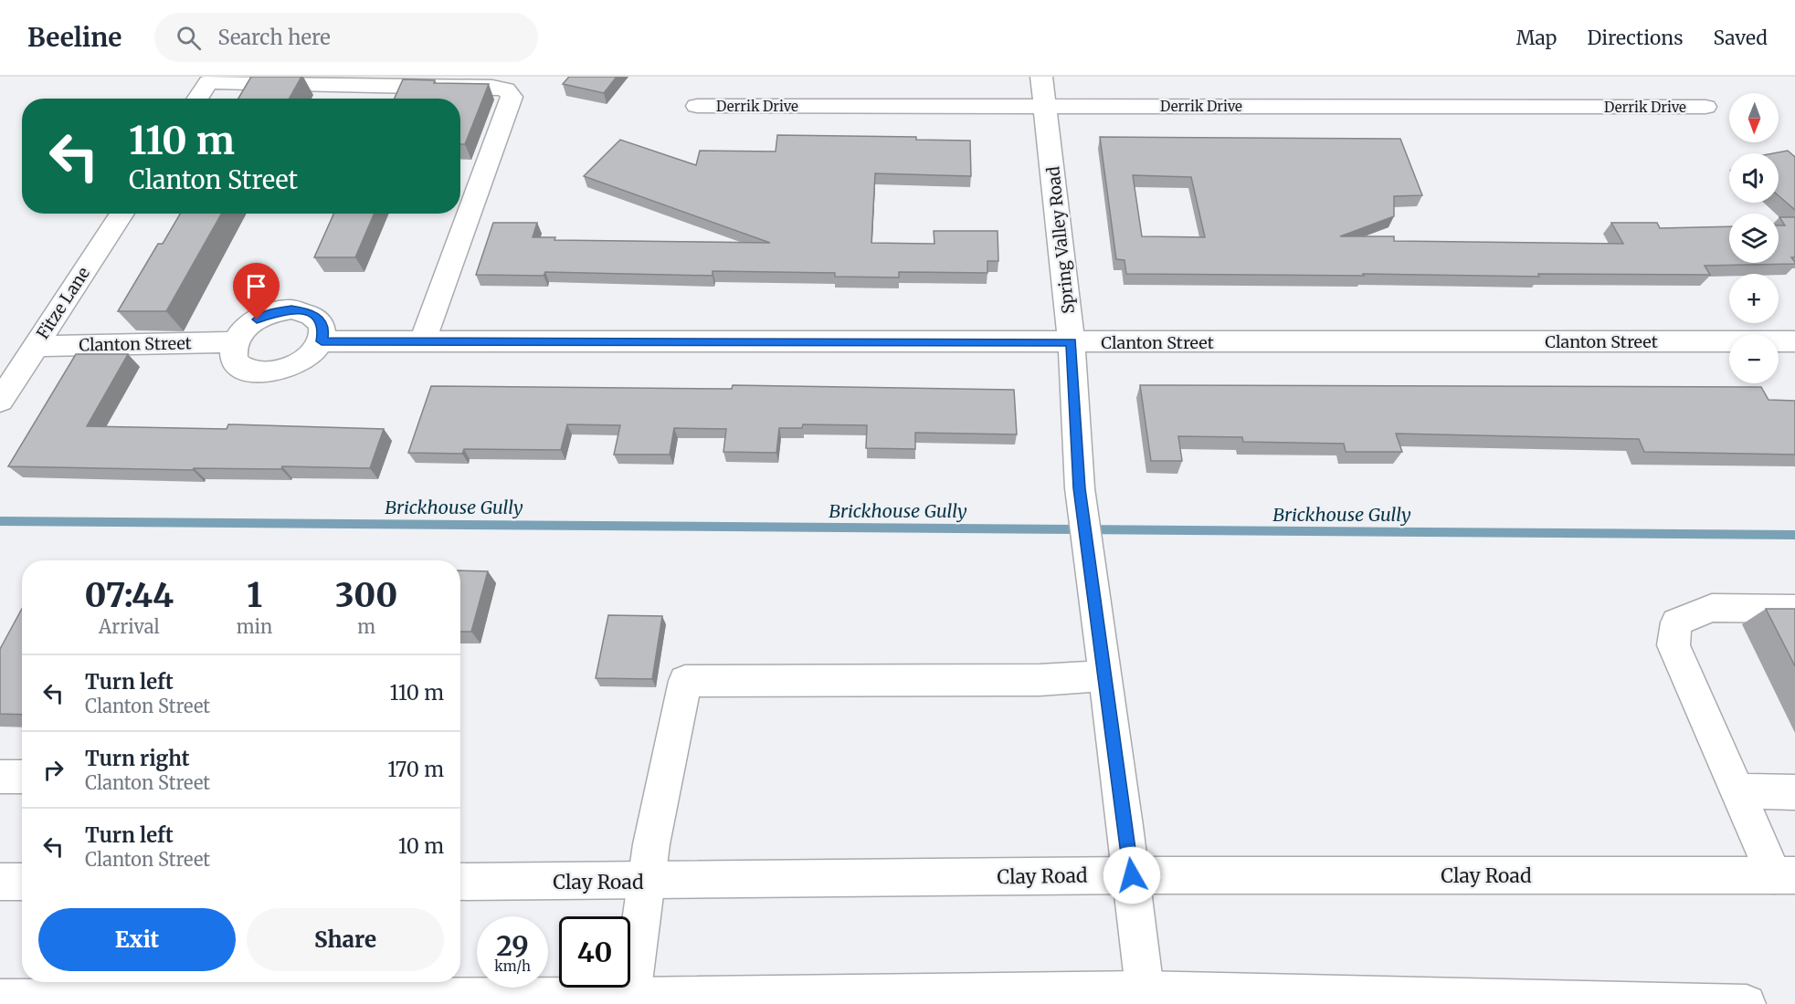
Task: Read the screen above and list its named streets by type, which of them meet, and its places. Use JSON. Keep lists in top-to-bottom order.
{
  "streets": {
    "street": [
      "Derrik Drive",
      "Spring Valley Road",
      "Fitze Lane",
      "Clanton Street",
      "Clay Road"
    ]
  },
  "crossings": [
    ["Derrik Drive", "Spring Valley Road"],
    ["Spring Valley Road", "Clanton Street"],
    ["Spring Valley Road", "Clay Road"],
    ["Fitze Lane", "Clanton Street"]
  ],
  "water": ["Brickhouse Gully"],
  "north": "bottom",
  "page": {
    "header": "Beeline",
    "search": "Search here",
    "nav": ["Map", "Directions", "Saved"],
    "map_buttons": ["+", "−"],
    "turn": ["110 m", "Clanton Street"],
    "eta": [
      "07:44",
      "Arrival",
      "1",
      "min",
      "300",
      "m"
    ],
    "list": [
      {
        "name": "Turn left",
        "note": "Clanton Street",
        "value": "110 m"
      },
      {
        "name": "Turn right",
        "note": "Clanton Street",
        "value": "170 m"
      },
      {
        "name": "Turn left",
        "note": "Clanton Street",
        "value": "10 m"
      }
    ],
    "buttons": ["Exit", "Share"],
    "speed": "29 km/h",
    "limit": "40"
  }
}
